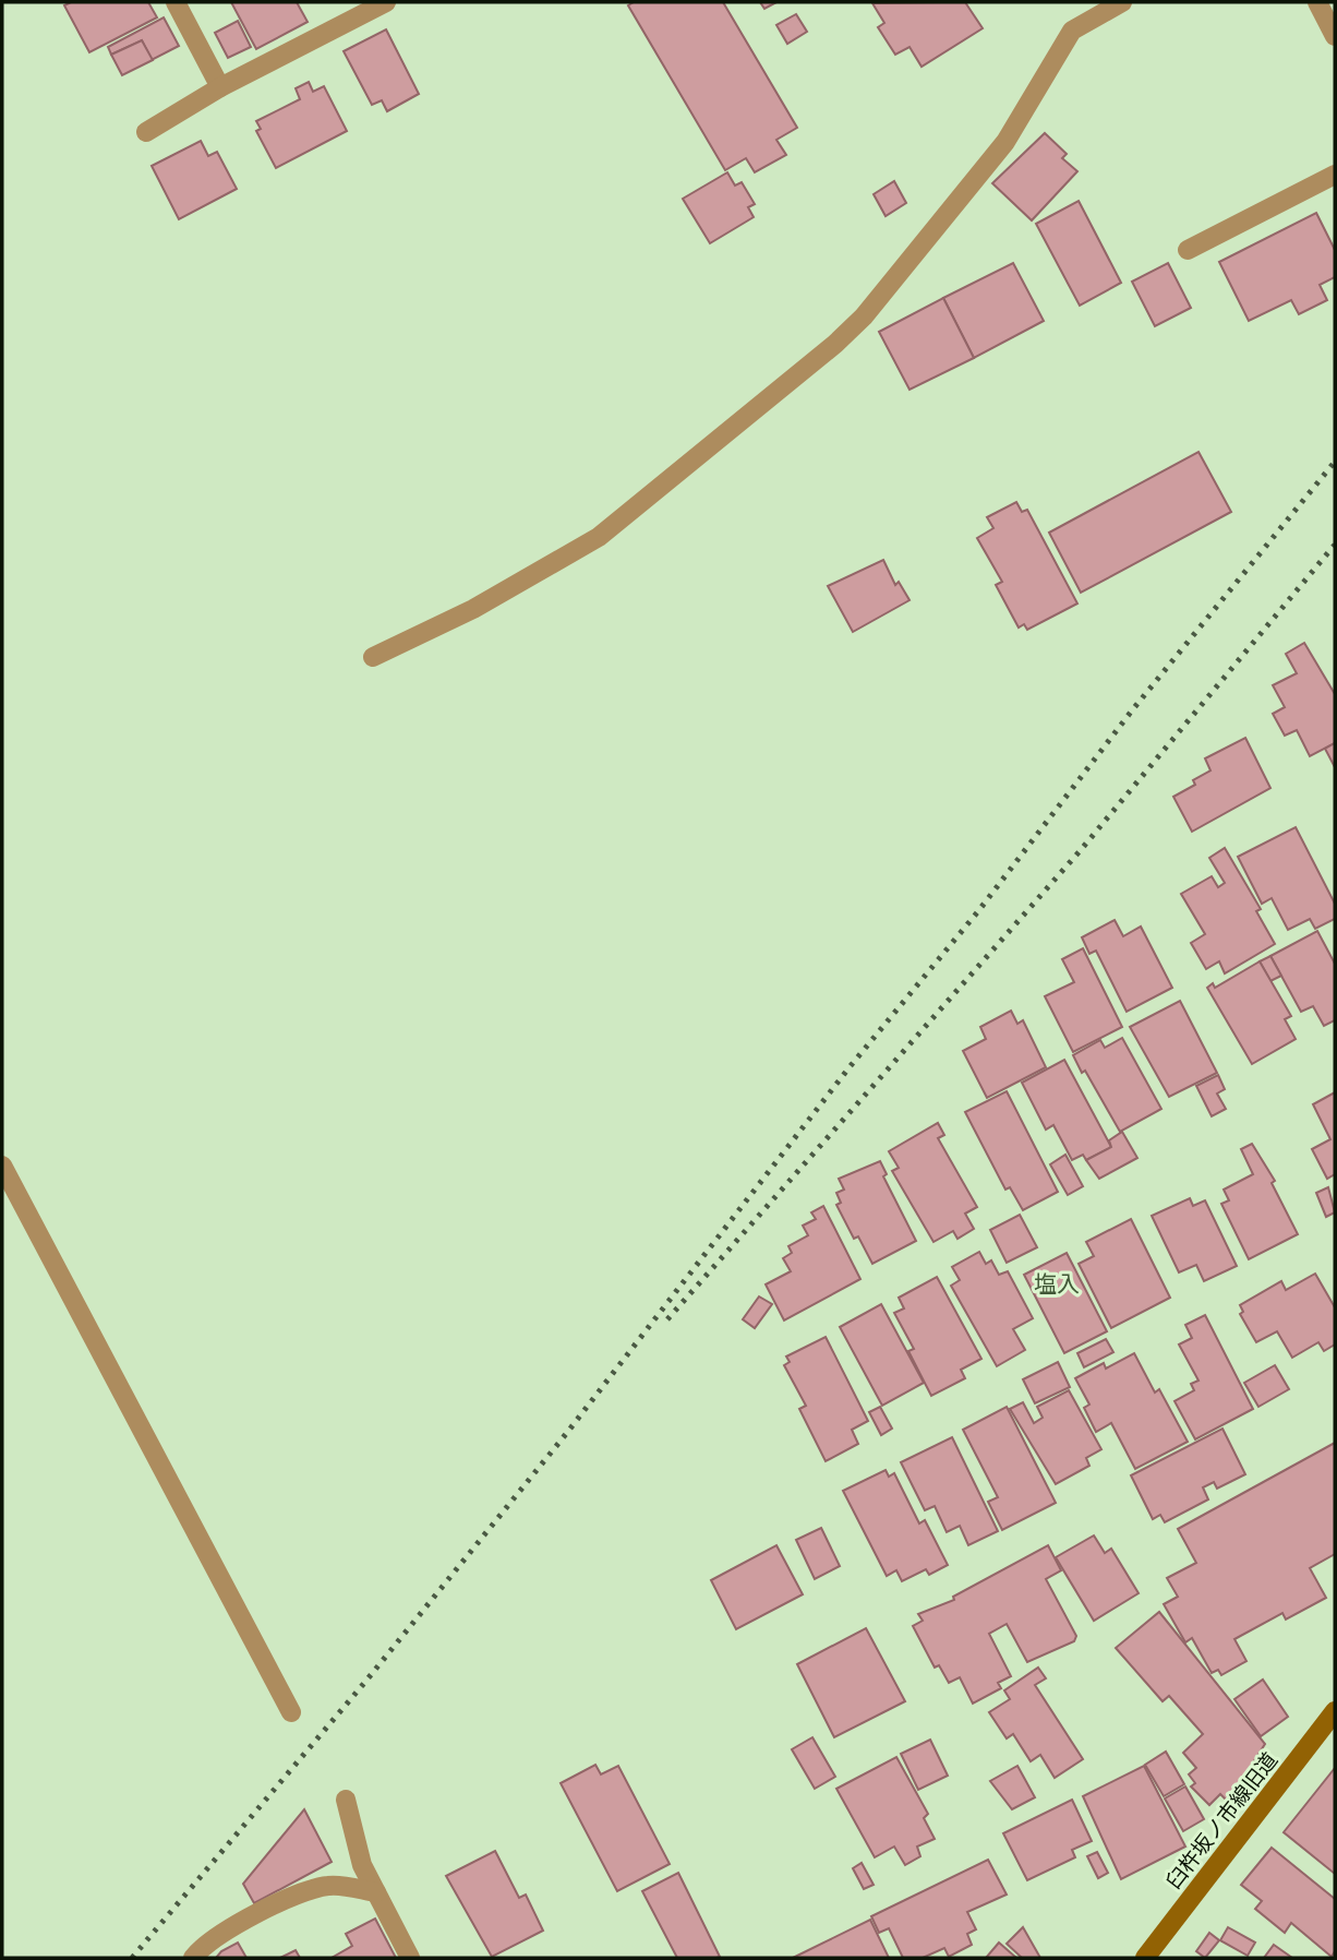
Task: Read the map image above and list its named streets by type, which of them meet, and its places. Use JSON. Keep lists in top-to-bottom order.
{
  "streets": {
    "street": ["臼杵坂ノ市線旧道"]
  },
  "districts": ["塩入"]
}
